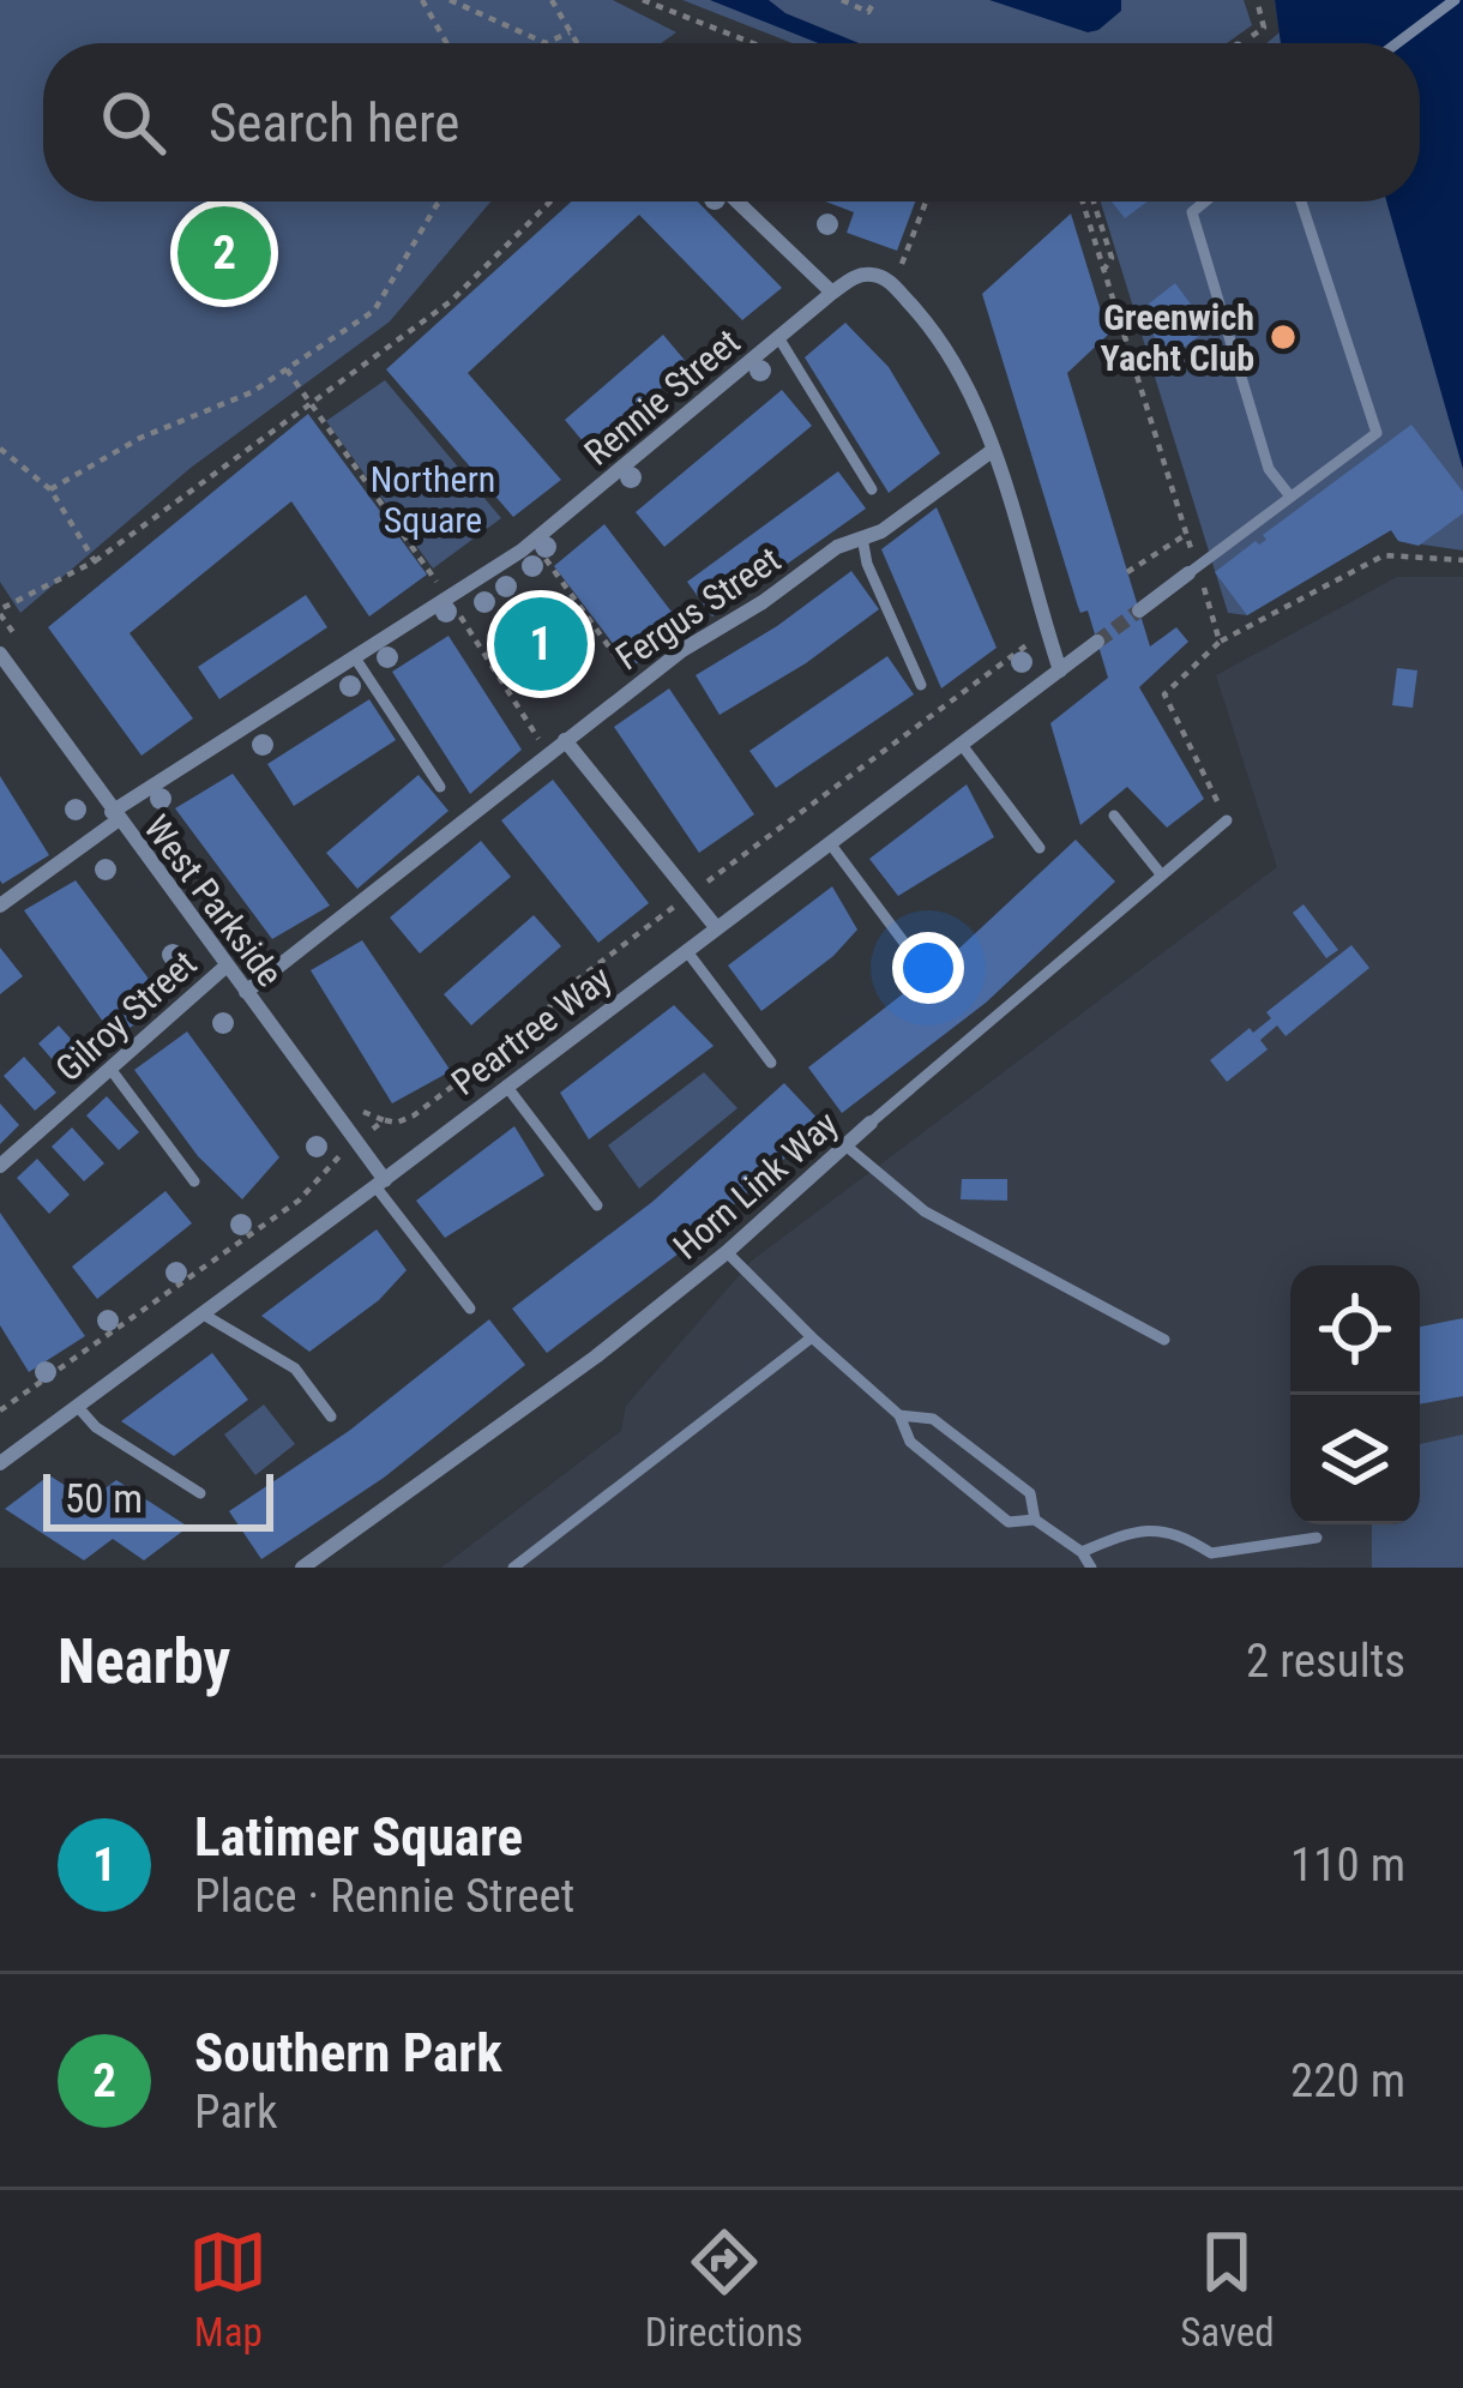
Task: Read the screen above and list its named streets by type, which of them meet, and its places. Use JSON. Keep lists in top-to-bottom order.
{
  "streets": {
    "street": [
      "Rennie Street",
      "Fergus Street",
      "West Parkside",
      "Gilroy Street",
      "Peartree Way",
      "Horn Link Way"
    ]
  },
  "crossings": [
    ["Rennie Street", "West Parkside"],
    ["Fergus Street", "West Parkside"],
    ["West Parkside", "Gilroy Street"],
    ["West Parkside", "Peartree Way"]
  ],
  "parks": ["Northern Square"],
  "places": ["Greenwich Yacht Club"],
  "scale_bar": "50 m",
  "page": {
    "search": "Search here",
    "pins": ["2", "1"],
    "scale": "50 m",
    "heading": ["Nearby", "2 results"],
    "list": [
      {
        "mark": "1",
        "name": "Latimer Square",
        "note": "Place · Rennie Street",
        "value": "110 m"
      },
      {
        "mark": "2",
        "name": "Southern Park",
        "note": "Park",
        "value": "220 m"
      }
    ],
    "nav": ["Map", "Directions", "Saved"]
  }
}
